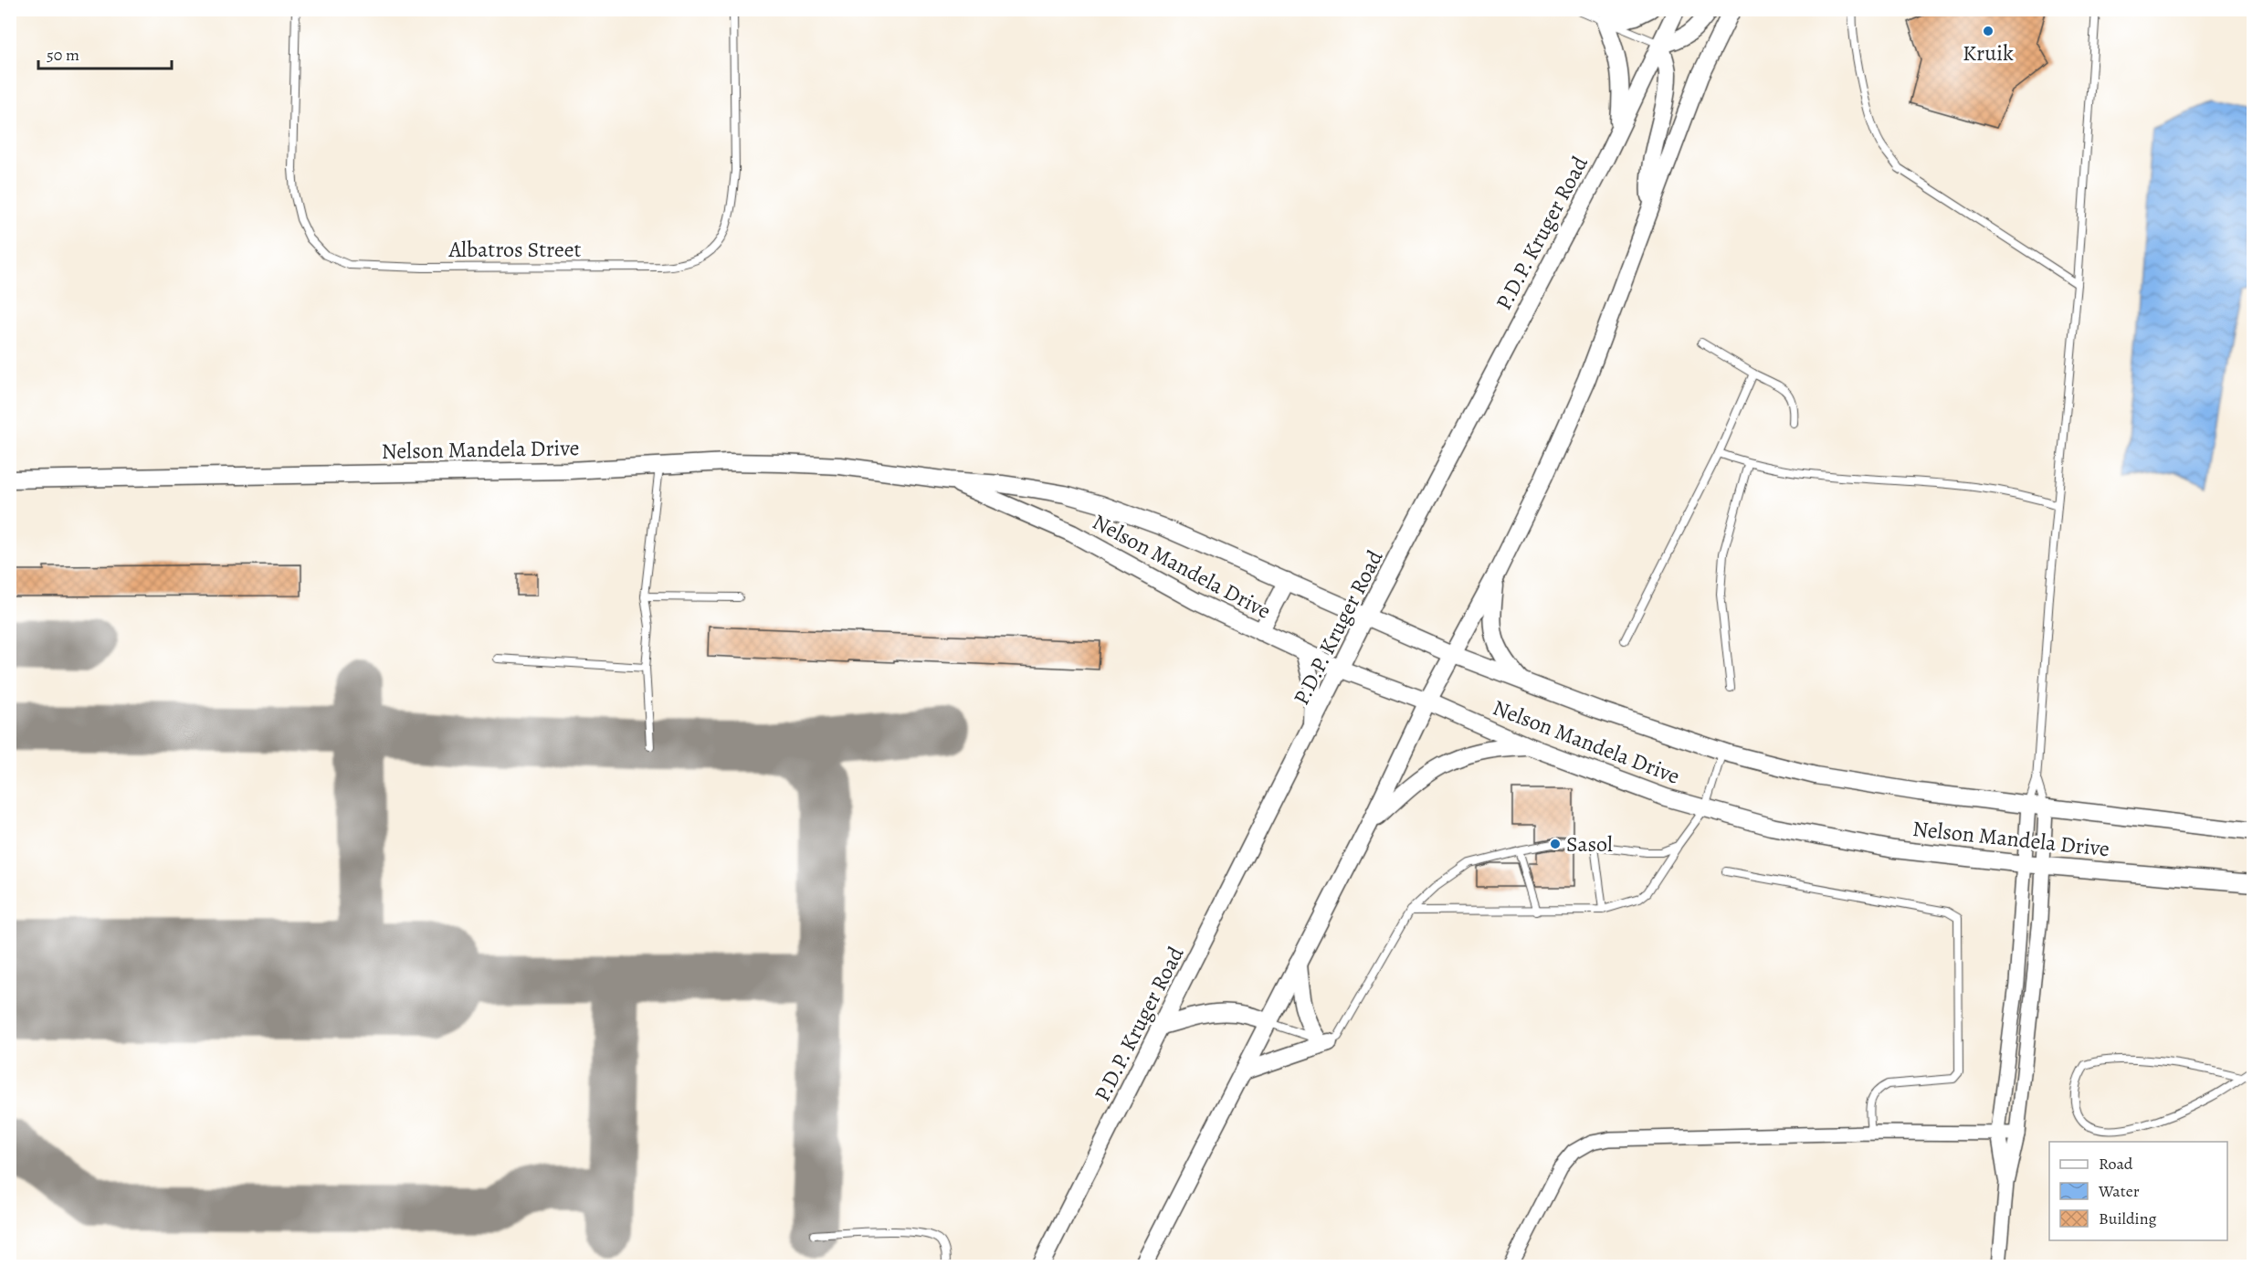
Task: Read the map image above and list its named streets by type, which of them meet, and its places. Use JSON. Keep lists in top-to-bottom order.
{
  "streets": {
    "street": ["P.D.P. Kruger Road", "Nelson Mandela Drive"],
    "lane": ["Albatros Street"]
  },
  "crossings": [
    ["P.D.P. Kruger Road", "Nelson Mandela Drive"]
  ],
  "places": ["Kruik", "Sasol"],
  "legend": ["Road", "Water", "Building"],
  "scale_bar": "50 m"
}
